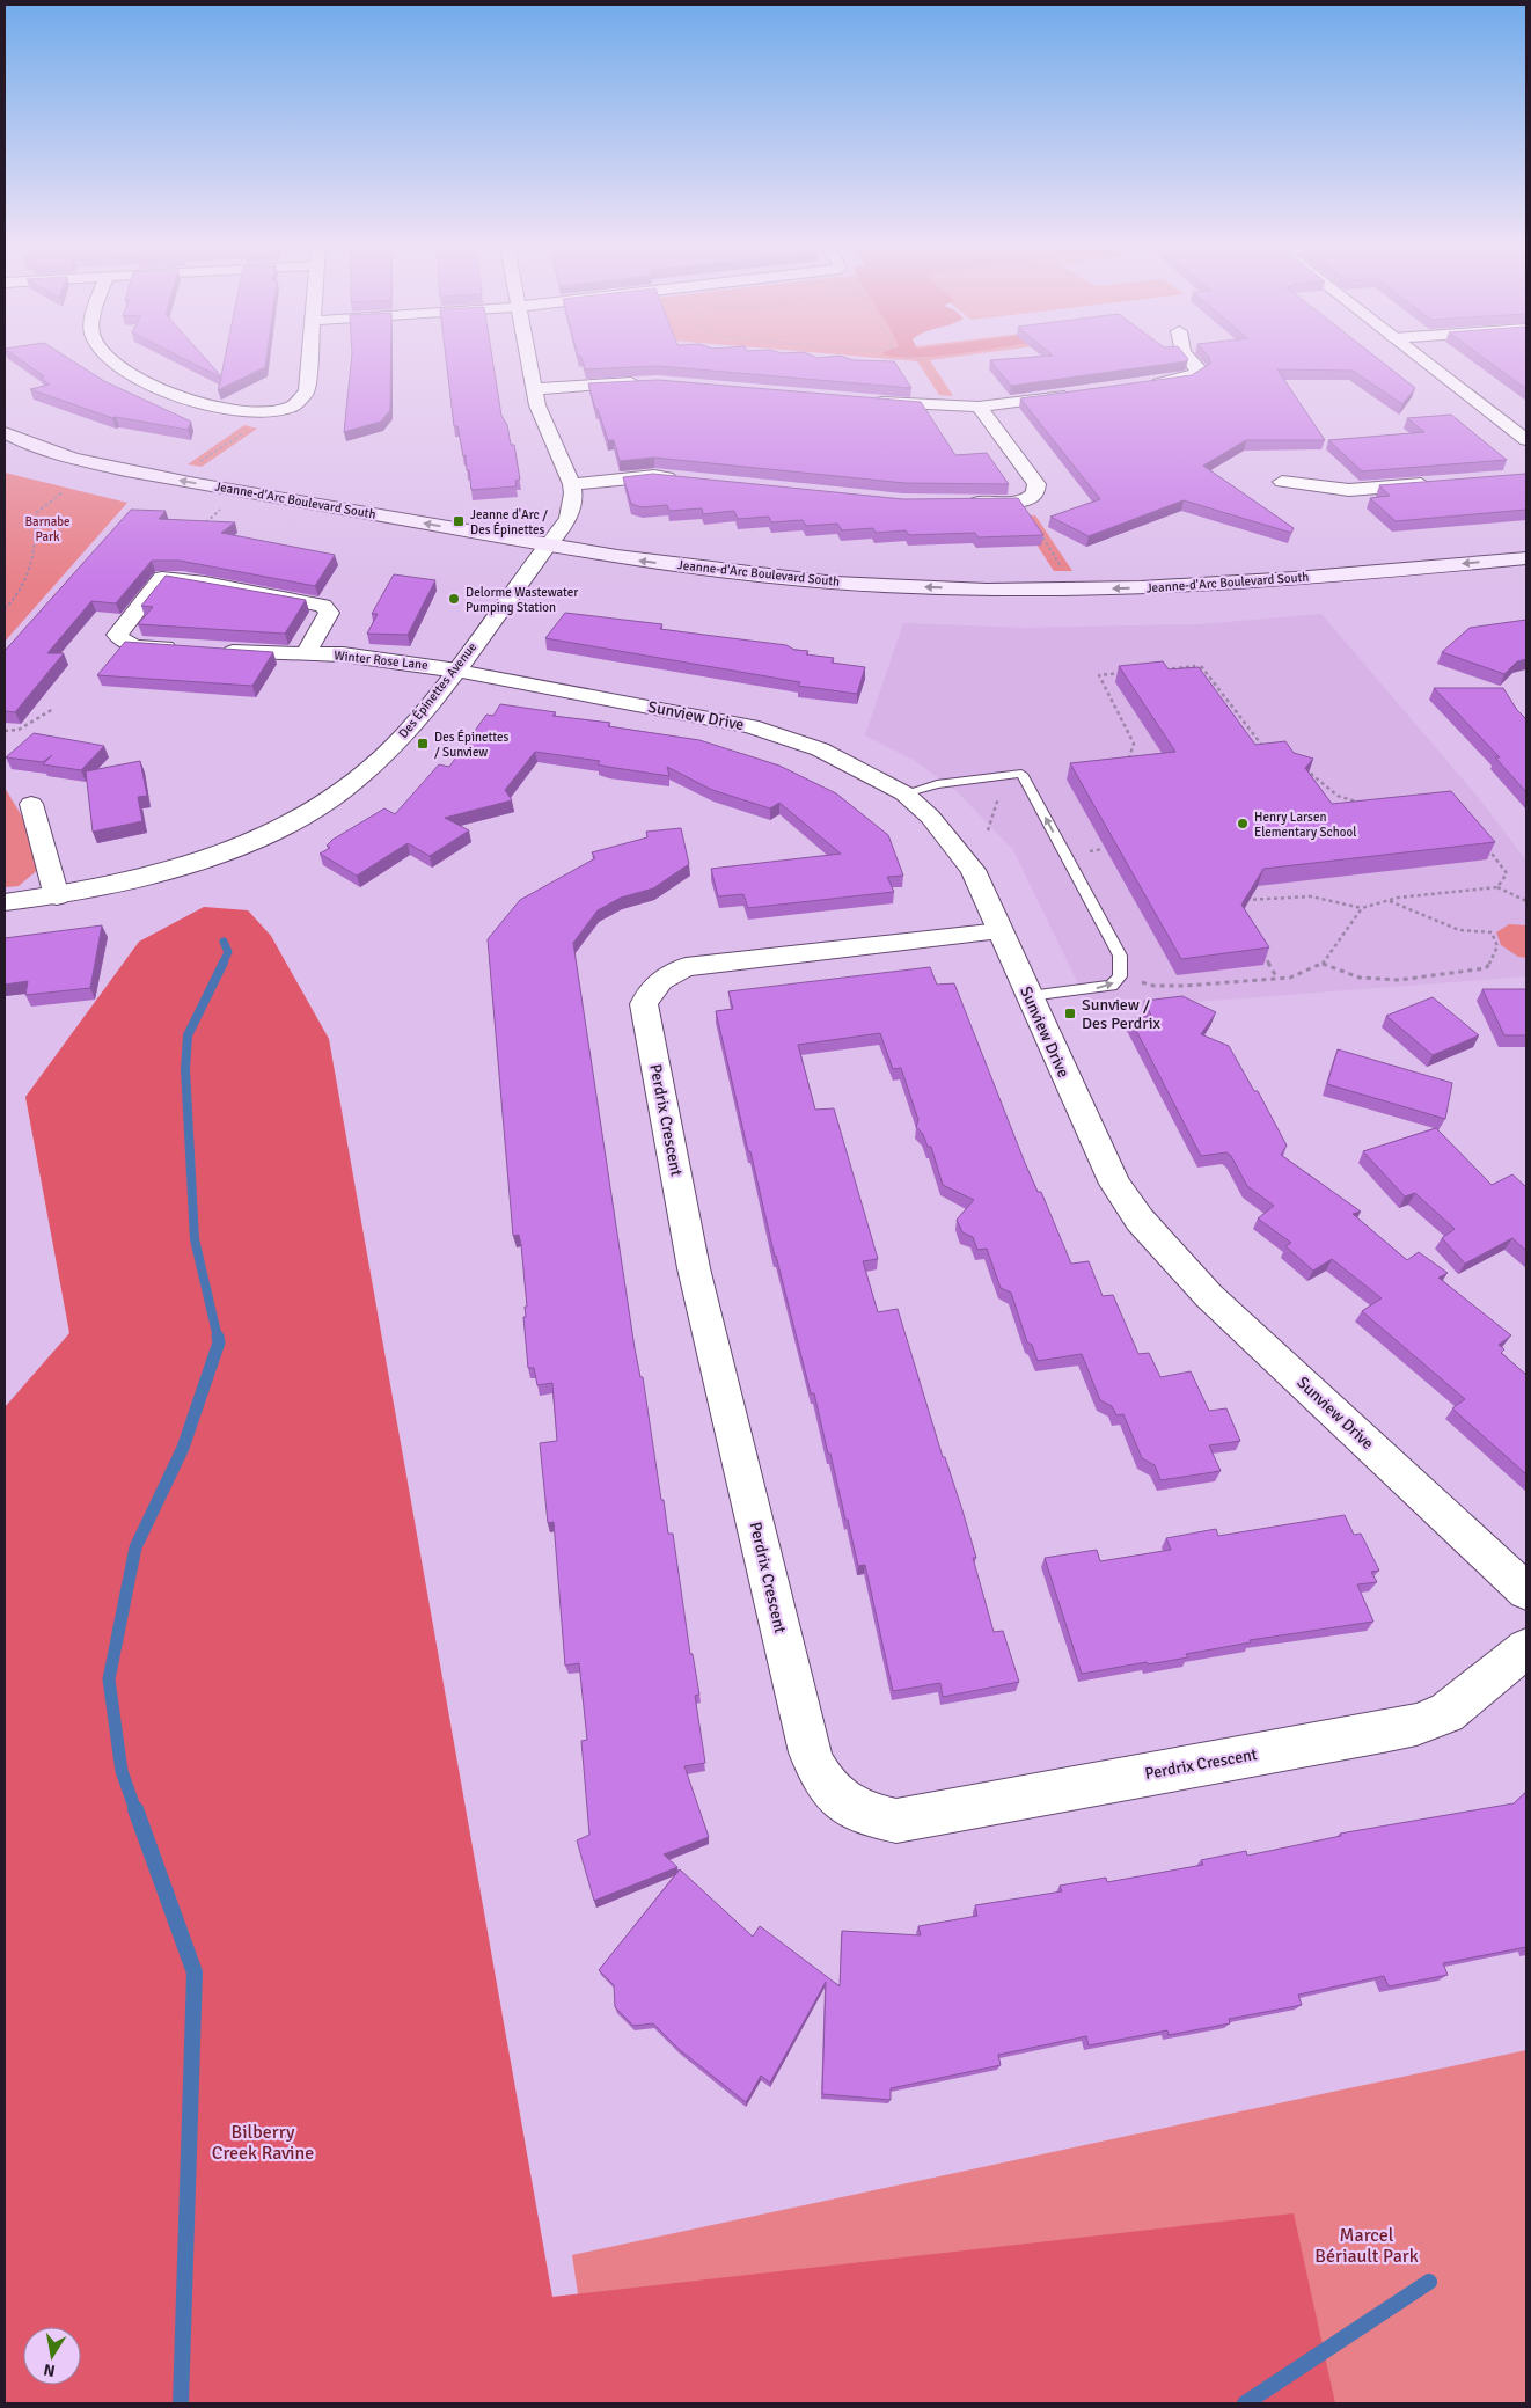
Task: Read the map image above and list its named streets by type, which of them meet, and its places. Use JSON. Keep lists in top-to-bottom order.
{
  "streets": {
    "main road": ["Jeanne-d'Arc Boulevard South"],
    "street": [
      "Winter Rose Lane",
      "Des Épinettes Avenue",
      "Sunview Drive",
      "Perdrix Crescent"
    ]
  },
  "crossings": [
    ["Jeanne-d'Arc Boulevard South", "Des Épinettes Avenue"],
    ["Winter Rose Lane", "Des Épinettes Avenue"],
    ["Winter Rose Lane", "Sunview Drive"],
    ["Des Épinettes Avenue", "Sunview Drive"],
    ["Sunview Drive", "Perdrix Crescent"]
  ],
  "parks": ["Barnabe Park", "Bilberry Creek Ravine", "Marcel Bériault Park"],
  "places": {
    "transit": ["Jeanne d'Arc / Des Épinettes", "Des Épinettes / Sunview", "Sunview / Des Perdrix"],
    "other": ["Delorme Wastewater Pumping Station", "Henry Larsen Elementary School"]
  },
  "north": "bottom"
}
